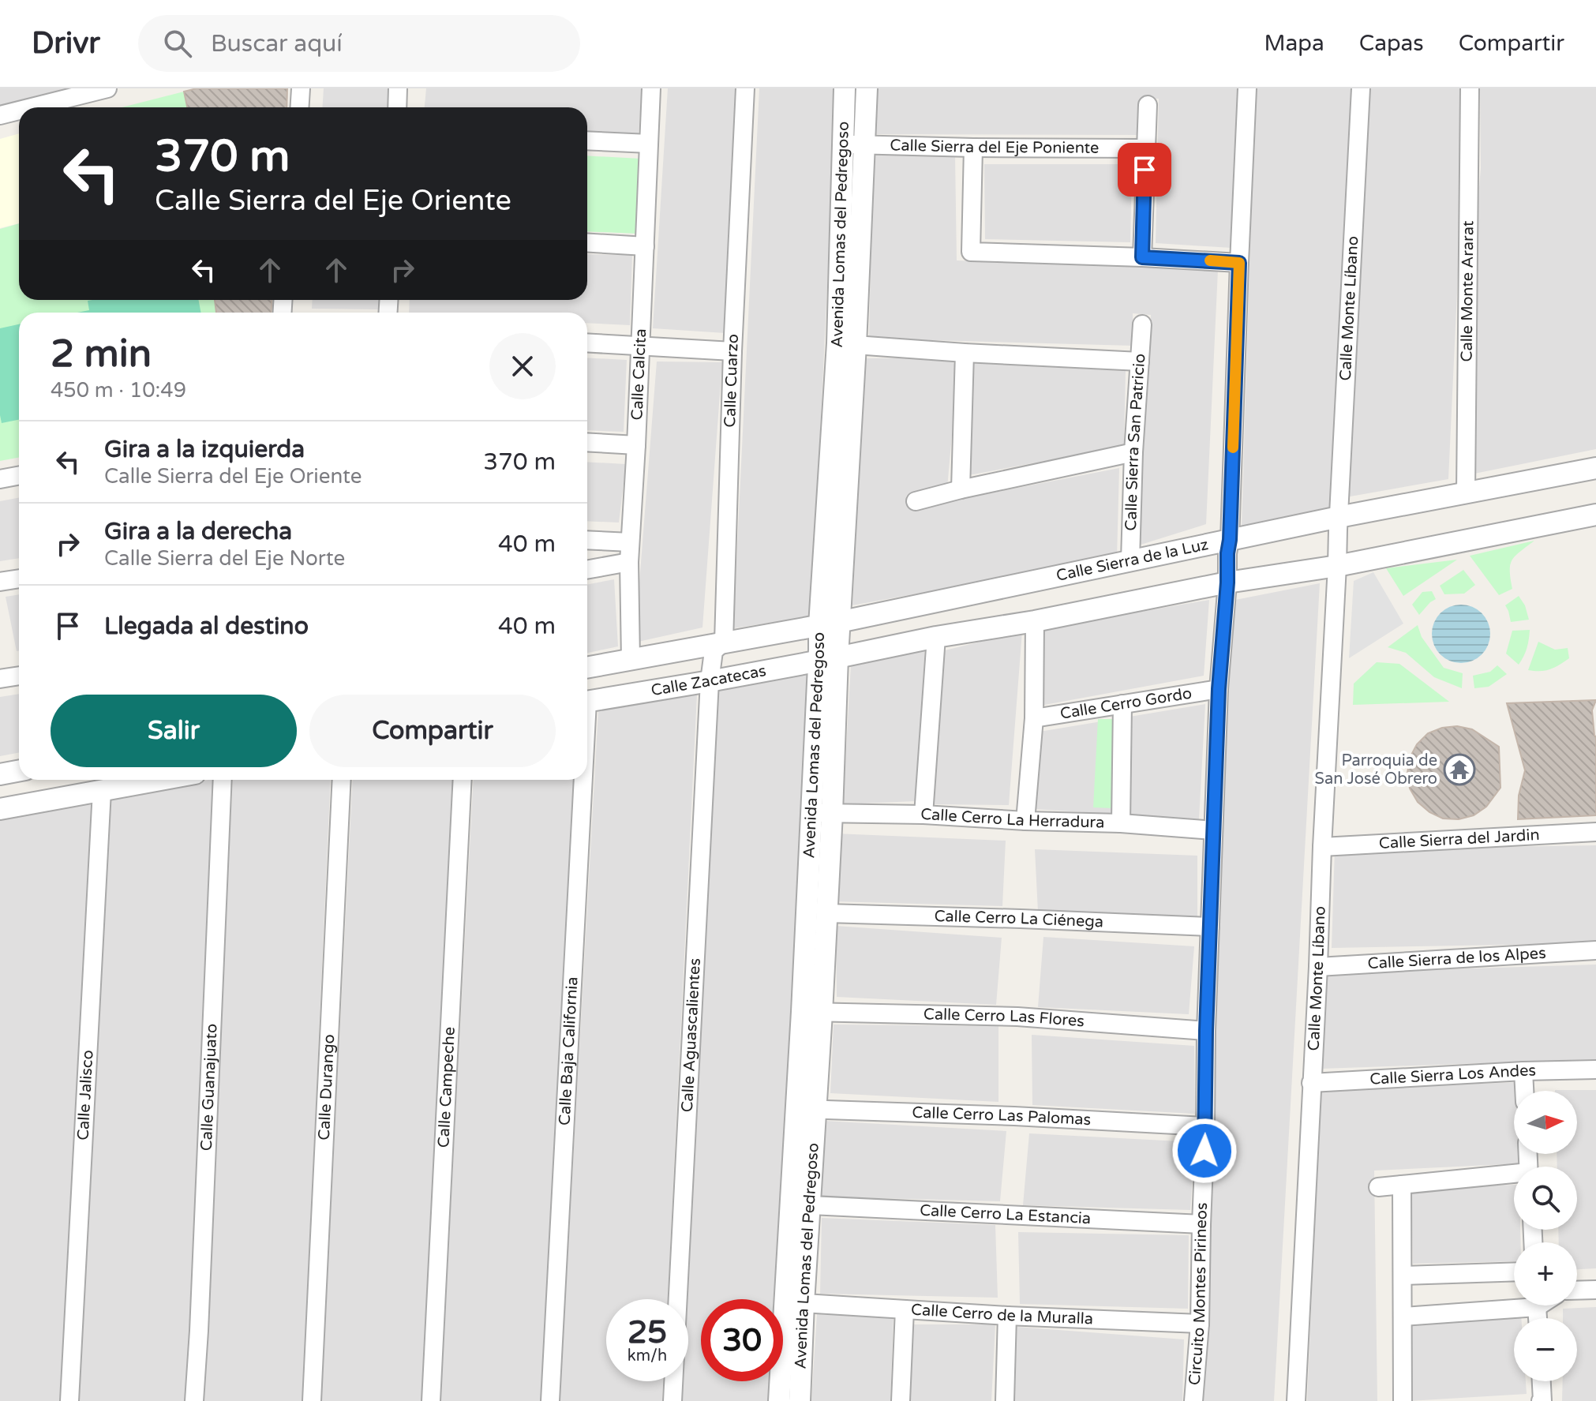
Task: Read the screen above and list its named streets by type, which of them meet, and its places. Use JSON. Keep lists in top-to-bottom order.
{
  "streets": {
    "street": [
      "Calle Sierra del Eje Poniente",
      "Avenida Lomas del Pedregoso",
      "Calle Monte Ararat",
      "Calle Monte Líbano",
      "Calle Calcita",
      "Calle Cuarzo",
      "Calle Sierra San Patricio",
      "Calle Sierra de la Luz",
      "Calle Zacatecas",
      "Calle Cerro Gordo",
      "Calle Cerro La Herradura",
      "Calle Sierra del Jardin",
      "Calle Cerro La Ciénega",
      "Calle Sierra de los Alpes",
      "Calle Cerro Las Flores",
      "Calle Aguascalientes",
      "Calle Baja California",
      "Calle Sierra Los Andes",
      "Calle Guanajuato",
      "Calle Durango",
      "Calle Campeche",
      "Calle Jalisco",
      "Calle Cerro Las Palomas",
      "Calle Cerro La Estancia",
      "Circuito Montes Pirineos",
      "Calle Cerro de la Muralla"
    ]
  },
  "crossings": [
    ["Calle Sierra del Eje Poniente", "Avenida Lomas del Pedregoso"],
    ["Avenida Lomas del Pedregoso", "Calle Sierra de la Luz"],
    ["Avenida Lomas del Pedregoso", "Calle Zacatecas"],
    ["Avenida Lomas del Pedregoso", "Calle Cerro La Herradura"],
    ["Avenida Lomas del Pedregoso", "Calle Cerro La Ciénega"],
    ["Avenida Lomas del Pedregoso", "Calle Cerro Las Flores"],
    ["Avenida Lomas del Pedregoso", "Calle Cerro Las Palomas"],
    ["Avenida Lomas del Pedregoso", "Calle Cerro La Estancia"],
    ["Avenida Lomas del Pedregoso", "Calle Cerro de la Muralla"],
    ["Calle Monte Ararat", "Calle Sierra de la Luz"],
    ["Calle Monte Líbano", "Calle Sierra de la Luz"],
    ["Calle Monte Líbano", "Calle Sierra del Jardin"],
    ["Calle Monte Líbano", "Calle Sierra de los Alpes"],
    ["Calle Monte Líbano", "Calle Sierra Los Andes"],
    ["Calle Calcita", "Calle Zacatecas"],
    ["Calle Cuarzo", "Calle Zacatecas"],
    ["Calle Cuarzo", "Calle Aguascalientes"],
    ["Calle Sierra San Patricio", "Calle Sierra de la Luz"],
    ["Calle Sierra de la Luz", "Calle Zacatecas"],
    ["Calle Sierra de la Luz", "Circuito Montes Pirineos"],
    ["Calle Zacatecas", "Calle Aguascalientes"],
    ["Calle Cerro Gordo", "Circuito Montes Pirineos"],
    ["Calle Cerro La Herradura", "Circuito Montes Pirineos"],
    ["Calle Cerro La Ciénega", "Circuito Montes Pirineos"],
    ["Calle Cerro Las Flores", "Circuito Montes Pirineos"],
    ["Calle Cerro Las Palomas", "Circuito Montes Pirineos"],
    ["Calle Cerro La Estancia", "Circuito Montes Pirineos"],
    ["Circuito Montes Pirineos", "Calle Cerro de la Muralla"]
  ],
  "places": {
    "temple": ["Parroquia de San José Obrero"]
  },
  "north": "right",
  "page": {
    "header": "Drivr",
    "search": "Buscar aquí",
    "nav": ["Mapa", "Capas", "Compartir"],
    "turn": ["370 m", "Calle Sierra del Eje Oriente"],
    "heading": ["2 min", "450 m · 10:49"],
    "list": [
      {
        "name": "Gira a la izquierda",
        "note": "Calle Sierra del Eje Oriente",
        "value": "370 m"
      },
      {
        "name": "Gira a la derecha",
        "note": "Calle Sierra del Eje Norte",
        "value": "40 m"
      },
      {
        "name": "Llegada al destino",
        "value": "40 m"
      }
    ],
    "buttons": ["Salir", "Compartir"],
    "map_buttons": ["+", "−"],
    "speed": "25 km/h",
    "limit": "30"
  }
}
